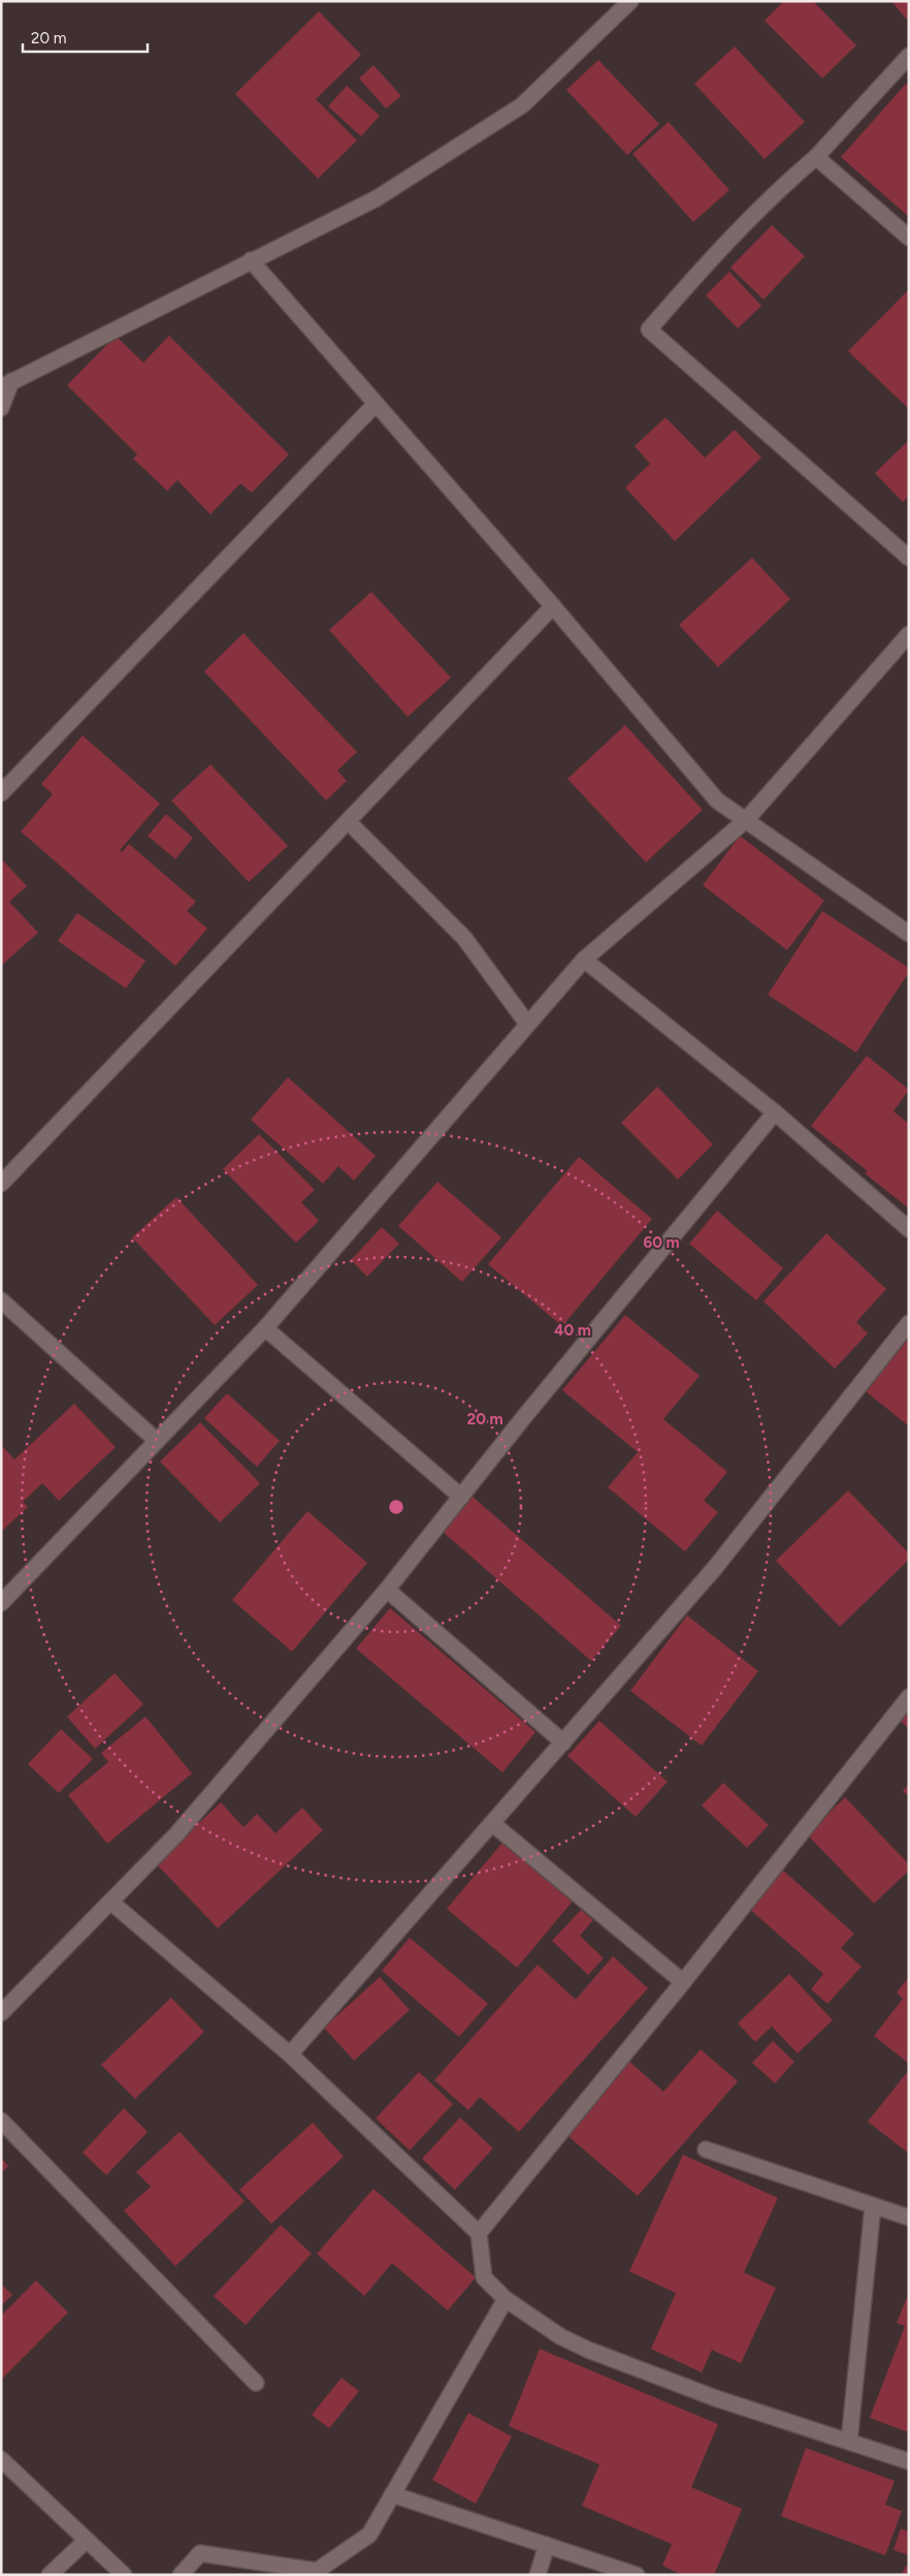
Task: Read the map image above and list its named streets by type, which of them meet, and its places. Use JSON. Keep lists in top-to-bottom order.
{
  "scale_bar": "20 m",
  "rings": ["60 m", "40 m", "20 m"]
}
